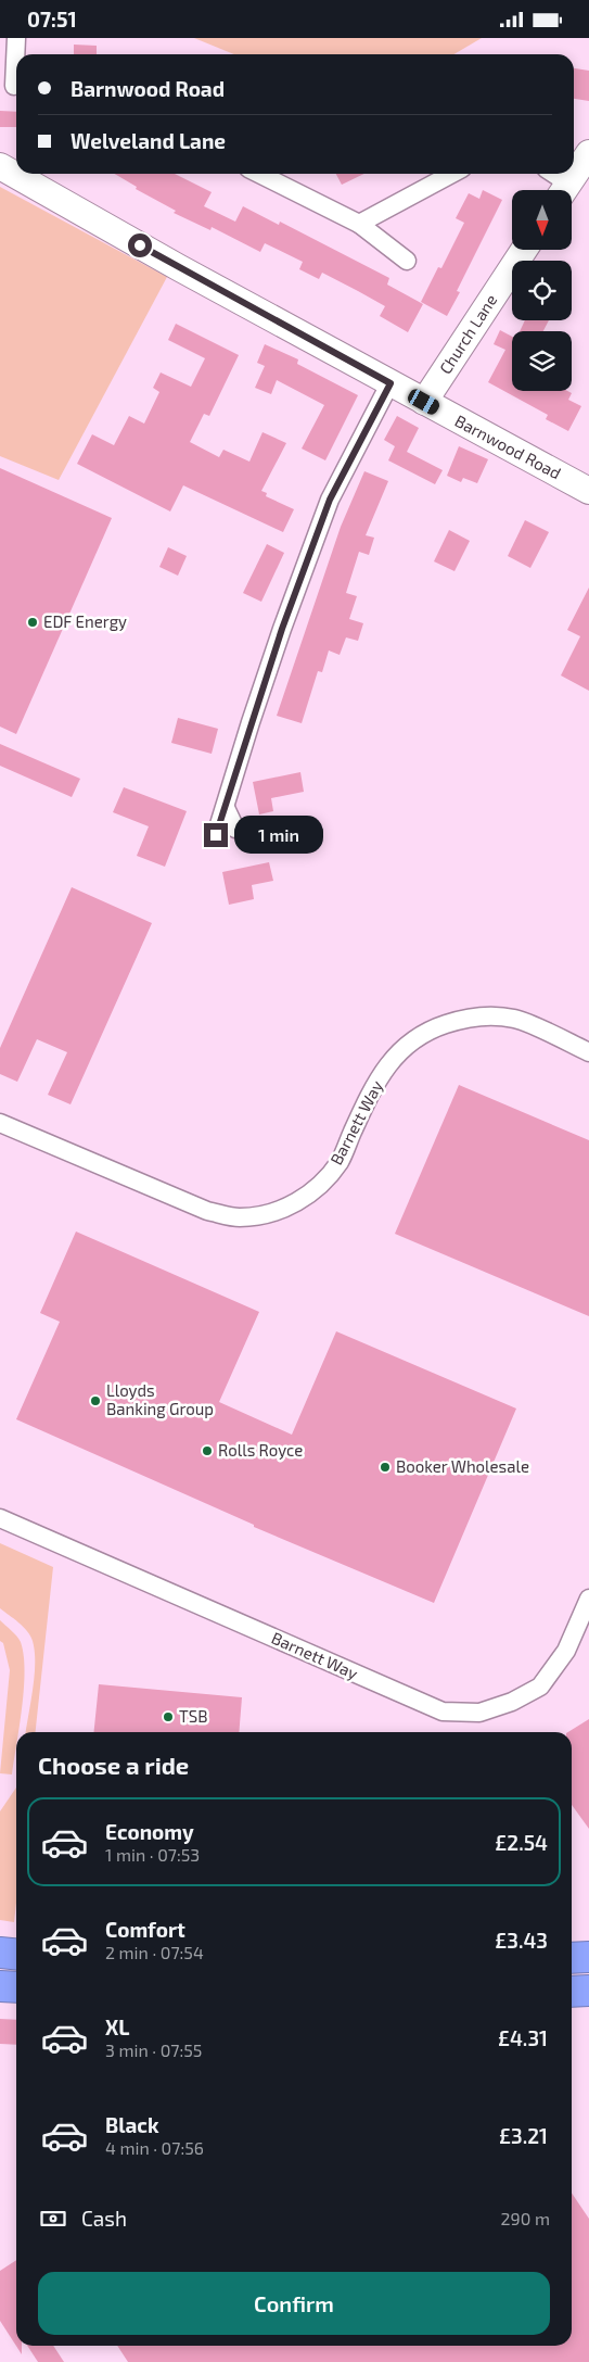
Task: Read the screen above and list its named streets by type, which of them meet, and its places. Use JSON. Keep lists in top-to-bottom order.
{
  "streets": {
    "street": ["Church Lane", "Barnwood Road", "Barnett Way"]
  },
  "crossings": [
    ["Church Lane", "Barnwood Road"]
  ],
  "places": [
    "EDF Energy",
    "Lloyds Banking Group",
    "Rolls Royce",
    "Booker Wholesale",
    "TSB"
  ],
  "north": "bottom",
  "page": {
    "status": "07:51",
    "banner": ["Barnwood Road", "Welveland Lane"],
    "bubble": "1 min",
    "heading": "Choose a ride",
    "list": [
      {
        "name": "Economy",
        "note": "1 min · 07:53",
        "value": "£2.54"
      },
      {
        "name": "Comfort",
        "note": "2 min · 07:54",
        "value": "£3.43"
      },
      {
        "name": "XL",
        "note": "3 min · 07:55",
        "value": "£4.31"
      },
      {
        "name": "Black",
        "note": "4 min · 07:56",
        "value": "£3.21"
      }
    ],
    "pay": ["Cash", "290 m"],
    "buttons": "Confirm"
  }
}
